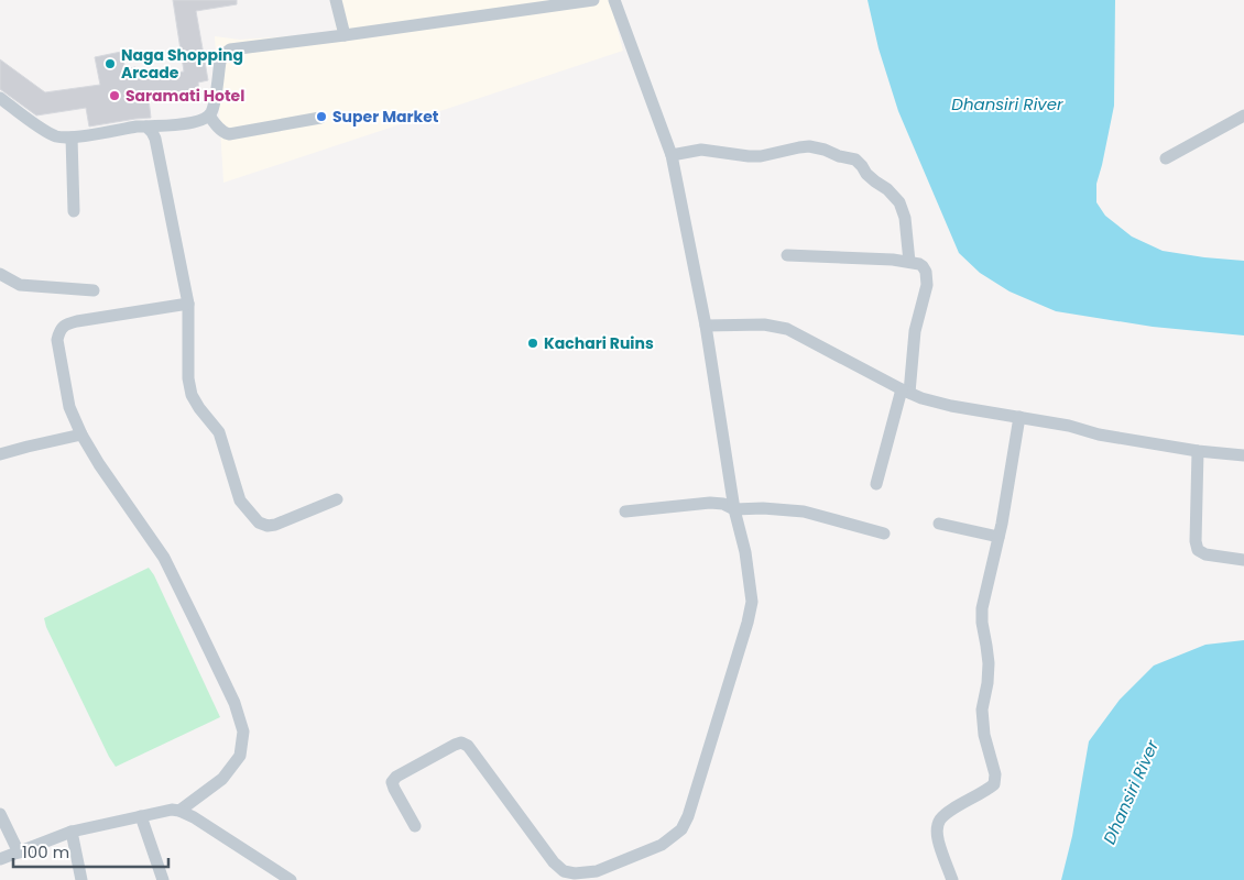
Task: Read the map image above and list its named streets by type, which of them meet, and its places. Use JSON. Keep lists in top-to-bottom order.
{
  "water": ["Dhansiri River"],
  "places": [
    "Naga Shopping Arcade",
    "Saramati Hotel",
    "Super Market",
    "Kachari Ruins"
  ],
  "scale_bar": "100 m"
}
